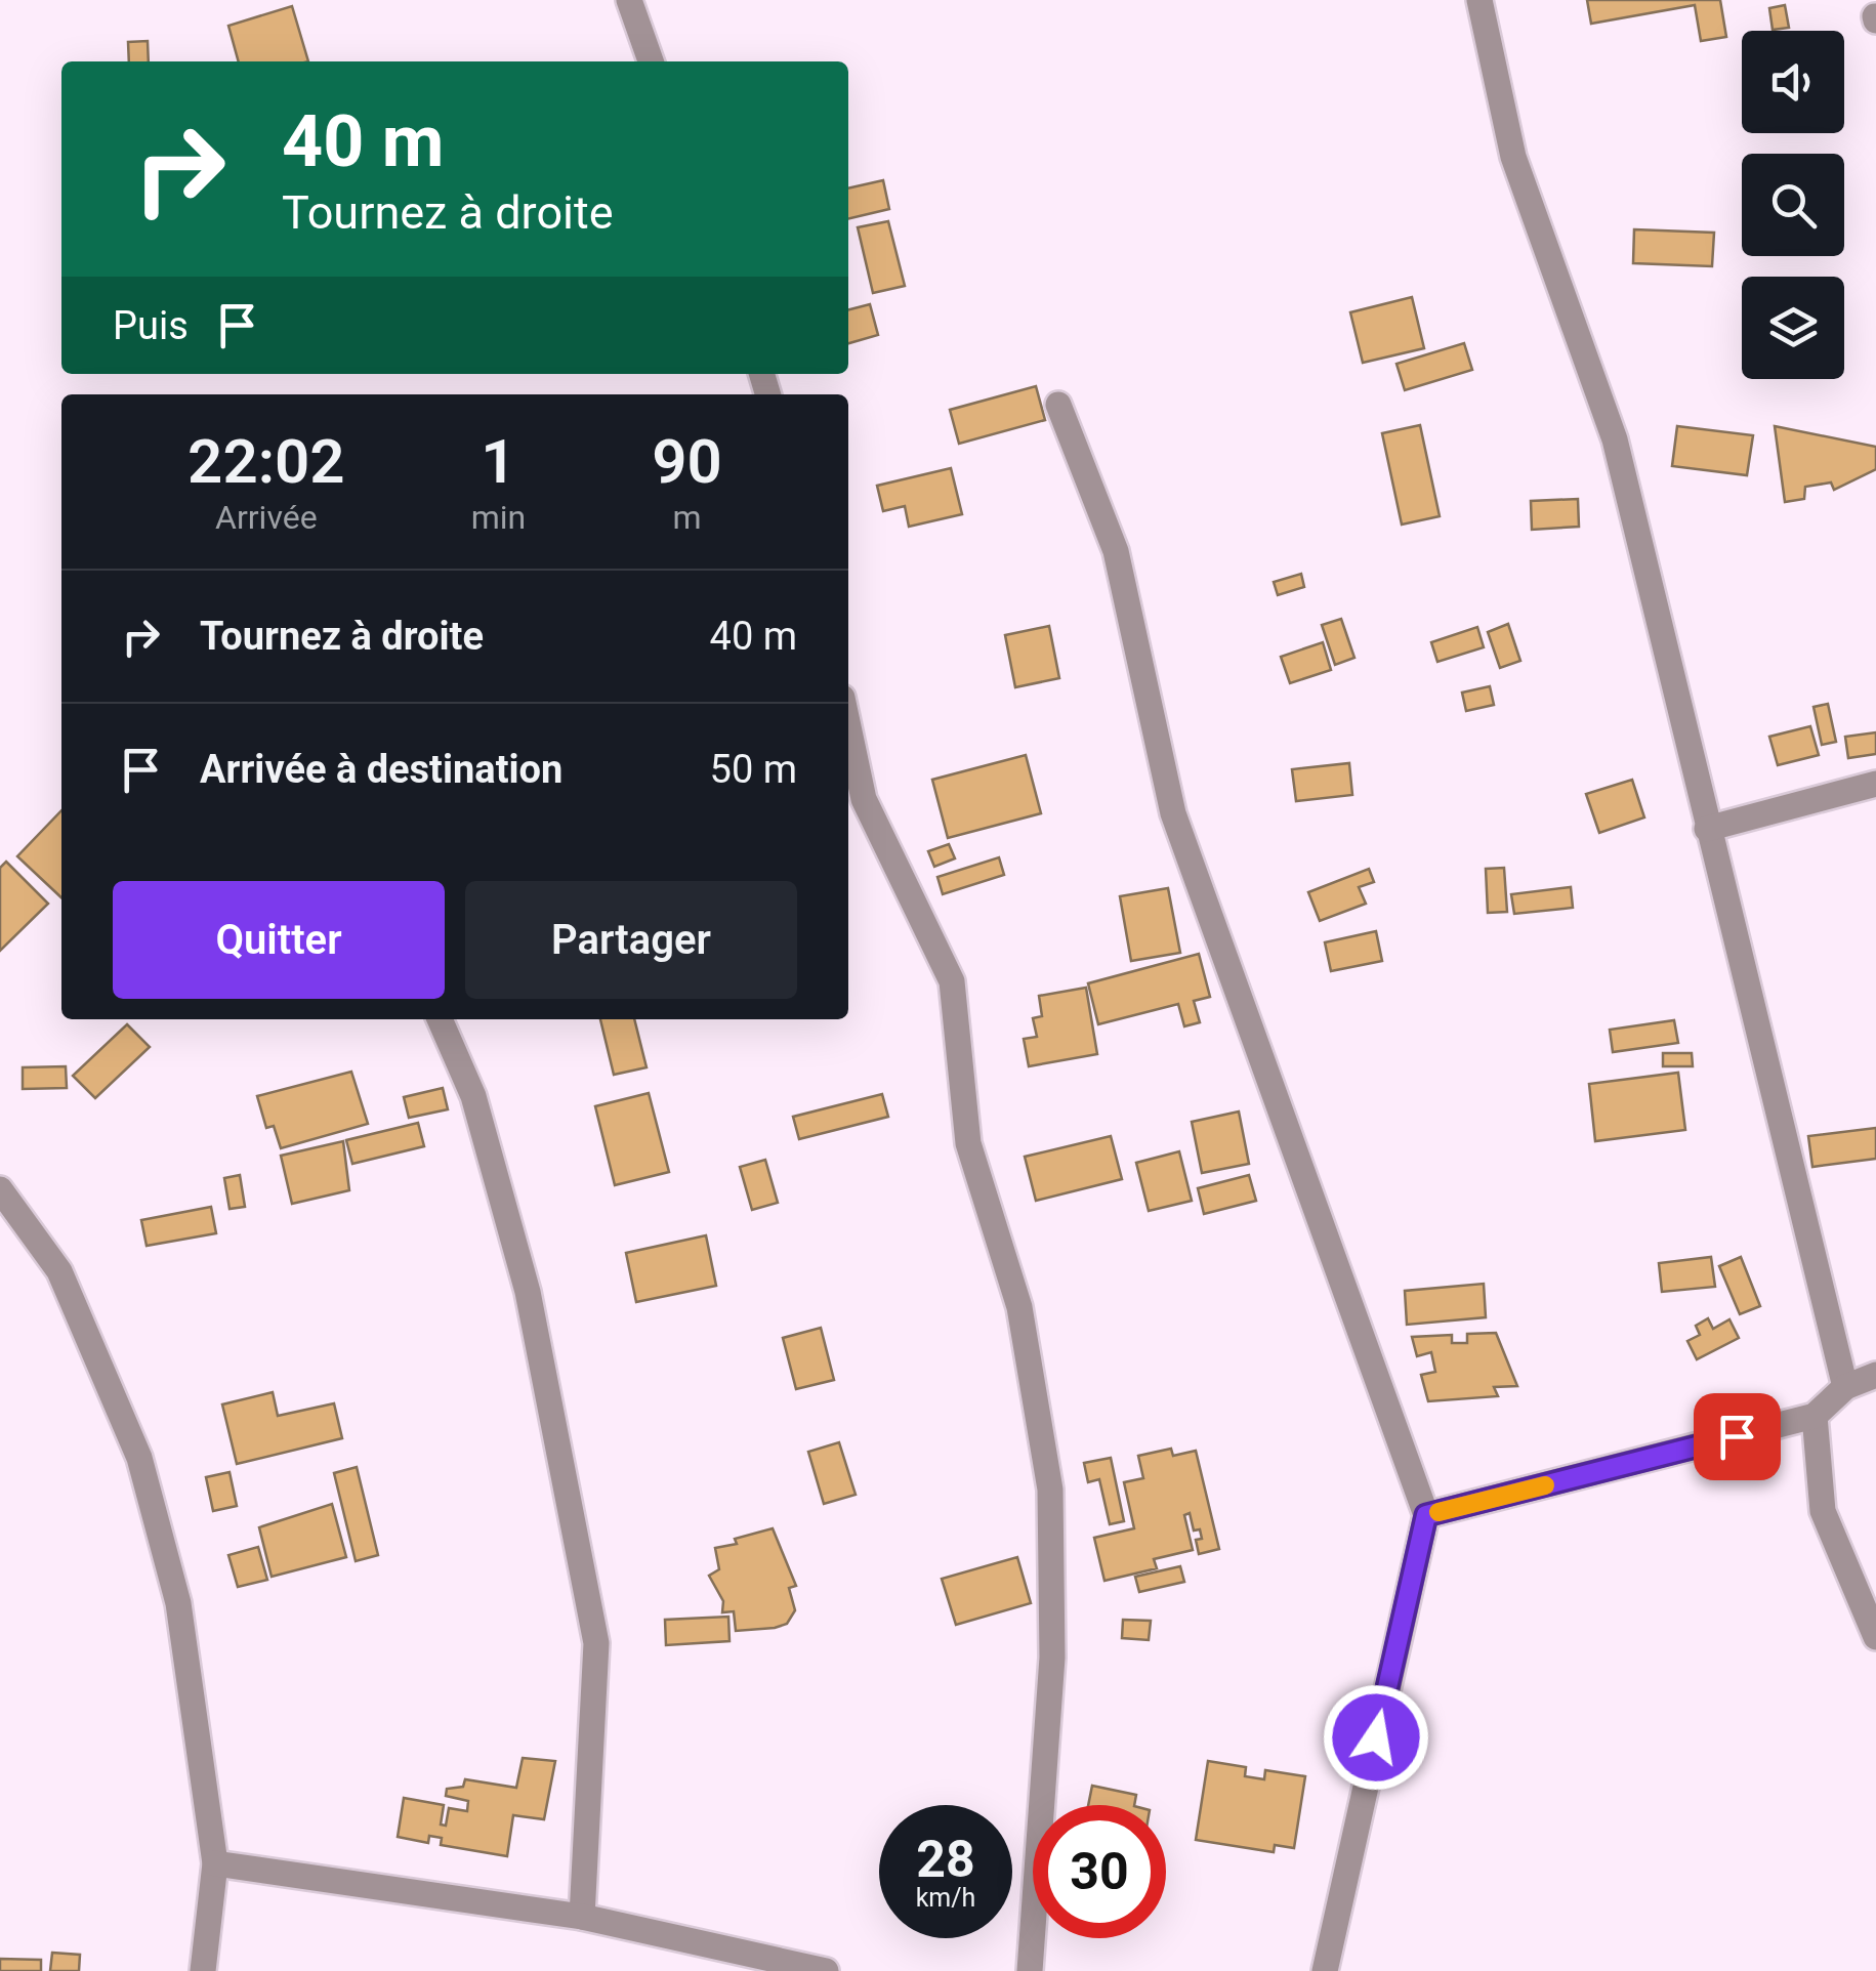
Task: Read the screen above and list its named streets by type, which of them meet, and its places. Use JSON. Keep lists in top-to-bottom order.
{
  "page": {
    "turn": ["40 m", "Tournez à droite"],
    "then": "Puis",
    "eta": [
      "22:02",
      "Arrivée",
      "1",
      "min",
      "90",
      "m"
    ],
    "list": [
      {
        "name": "Tournez à droite",
        "value": "40 m"
      },
      {
        "name": "Arrivée à destination",
        "value": "50 m"
      }
    ],
    "buttons": ["Quitter", "Partager"],
    "speed": "28 km/h",
    "limit": "30"
  }
}
